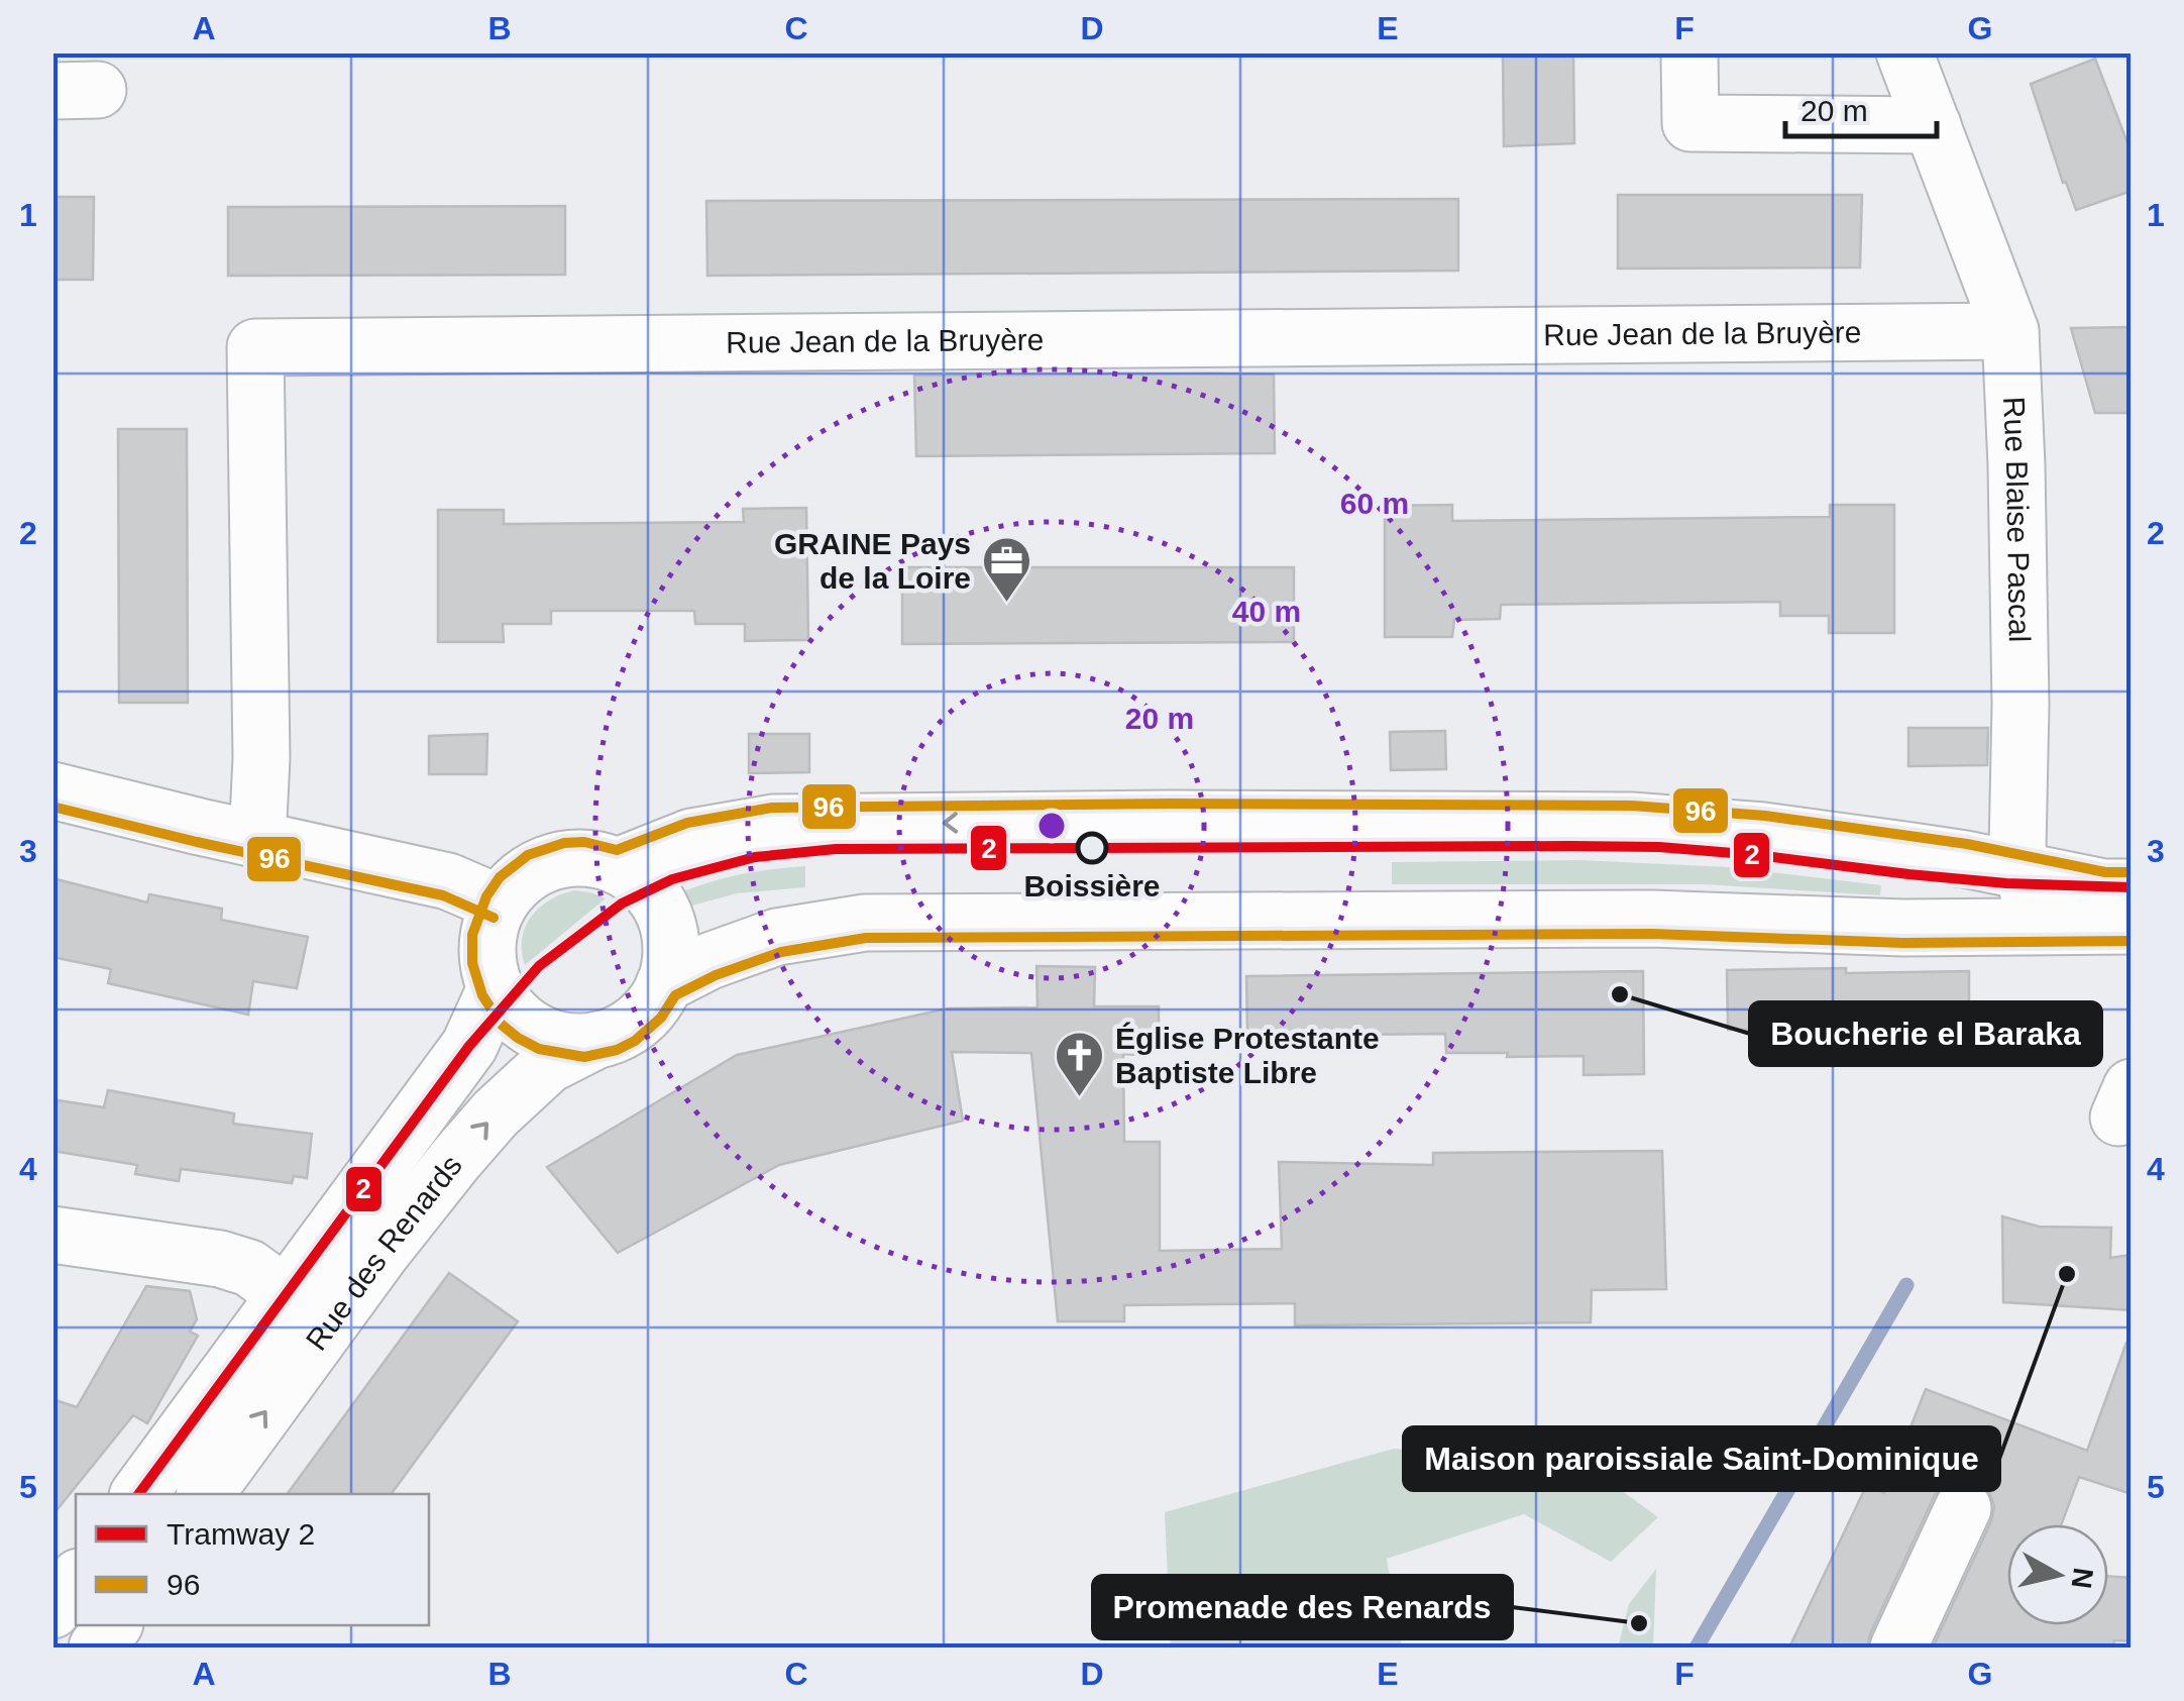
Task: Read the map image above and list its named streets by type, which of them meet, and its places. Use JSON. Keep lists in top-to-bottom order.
{
  "streets": {
    "street": ["Rue Jean de la Bruyère", "Rue Blaise Pascal", "Rue des Renards"]
  },
  "crossings": [
    ["Rue Jean de la Bruyère", "Rue Blaise Pascal"]
  ],
  "places": {
    "office": ["GRAINE Pays de la Loire"],
    "other": [
      "Boissière",
      "Boucherie el Baraka",
      "Maison paroissiale Saint-Dominique",
      "Promenade des Renards"
    ],
    "church": ["Église Protestante Baptiste Libre"]
  },
  "lines": ["transit line 96", "tram line 2"],
  "legend": ["Tramway 2", "96"],
  "scale_bar": "20 m",
  "north": "right",
  "grid": {
    "columns": [
      "A",
      "B",
      "C",
      "D",
      "E",
      "F",
      "G"
    ],
    "rows": [
      "1",
      "2",
      "3",
      "4",
      "5"
    ]
  },
  "rings": ["60 m", "40 m", "20 m"]
}
